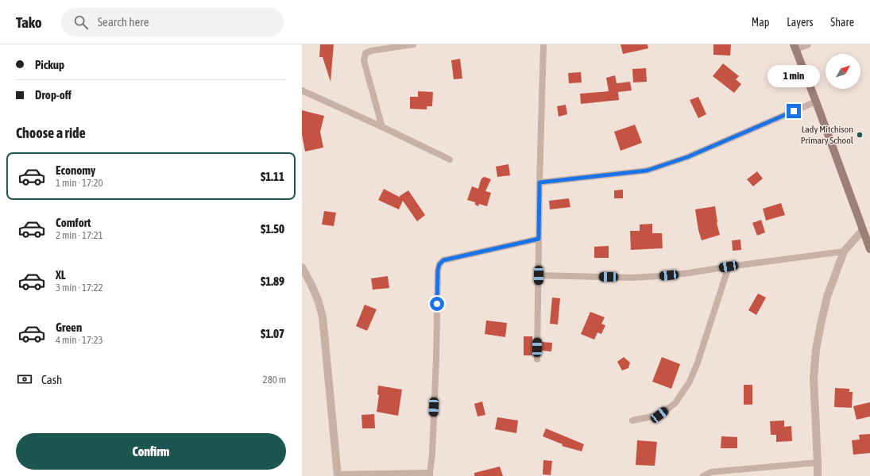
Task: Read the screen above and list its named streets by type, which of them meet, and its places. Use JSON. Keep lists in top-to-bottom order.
{
  "places": ["Lady Mitchison Primary School"],
  "north": "top right",
  "page": {
    "header": "Tako",
    "search": "Search here",
    "nav": ["Map", "Layers", "Share"],
    "banner": ["Pickup", "Drop-off"],
    "bubble": "1 min",
    "heading": "Choose a ride",
    "list": [
      {
        "name": "Economy",
        "note": "1 min · 17:20",
        "value": "$1.11"
      },
      {
        "name": "Comfort",
        "note": "2 min · 17:21",
        "value": "$1.50"
      },
      {
        "name": "XL",
        "note": "3 min · 17:22",
        "value": "$1.89"
      },
      {
        "name": "Green",
        "note": "4 min · 17:23",
        "value": "$1.07"
      }
    ],
    "pay": ["Cash", "280 m"],
    "buttons": "Confirm"
  }
}
